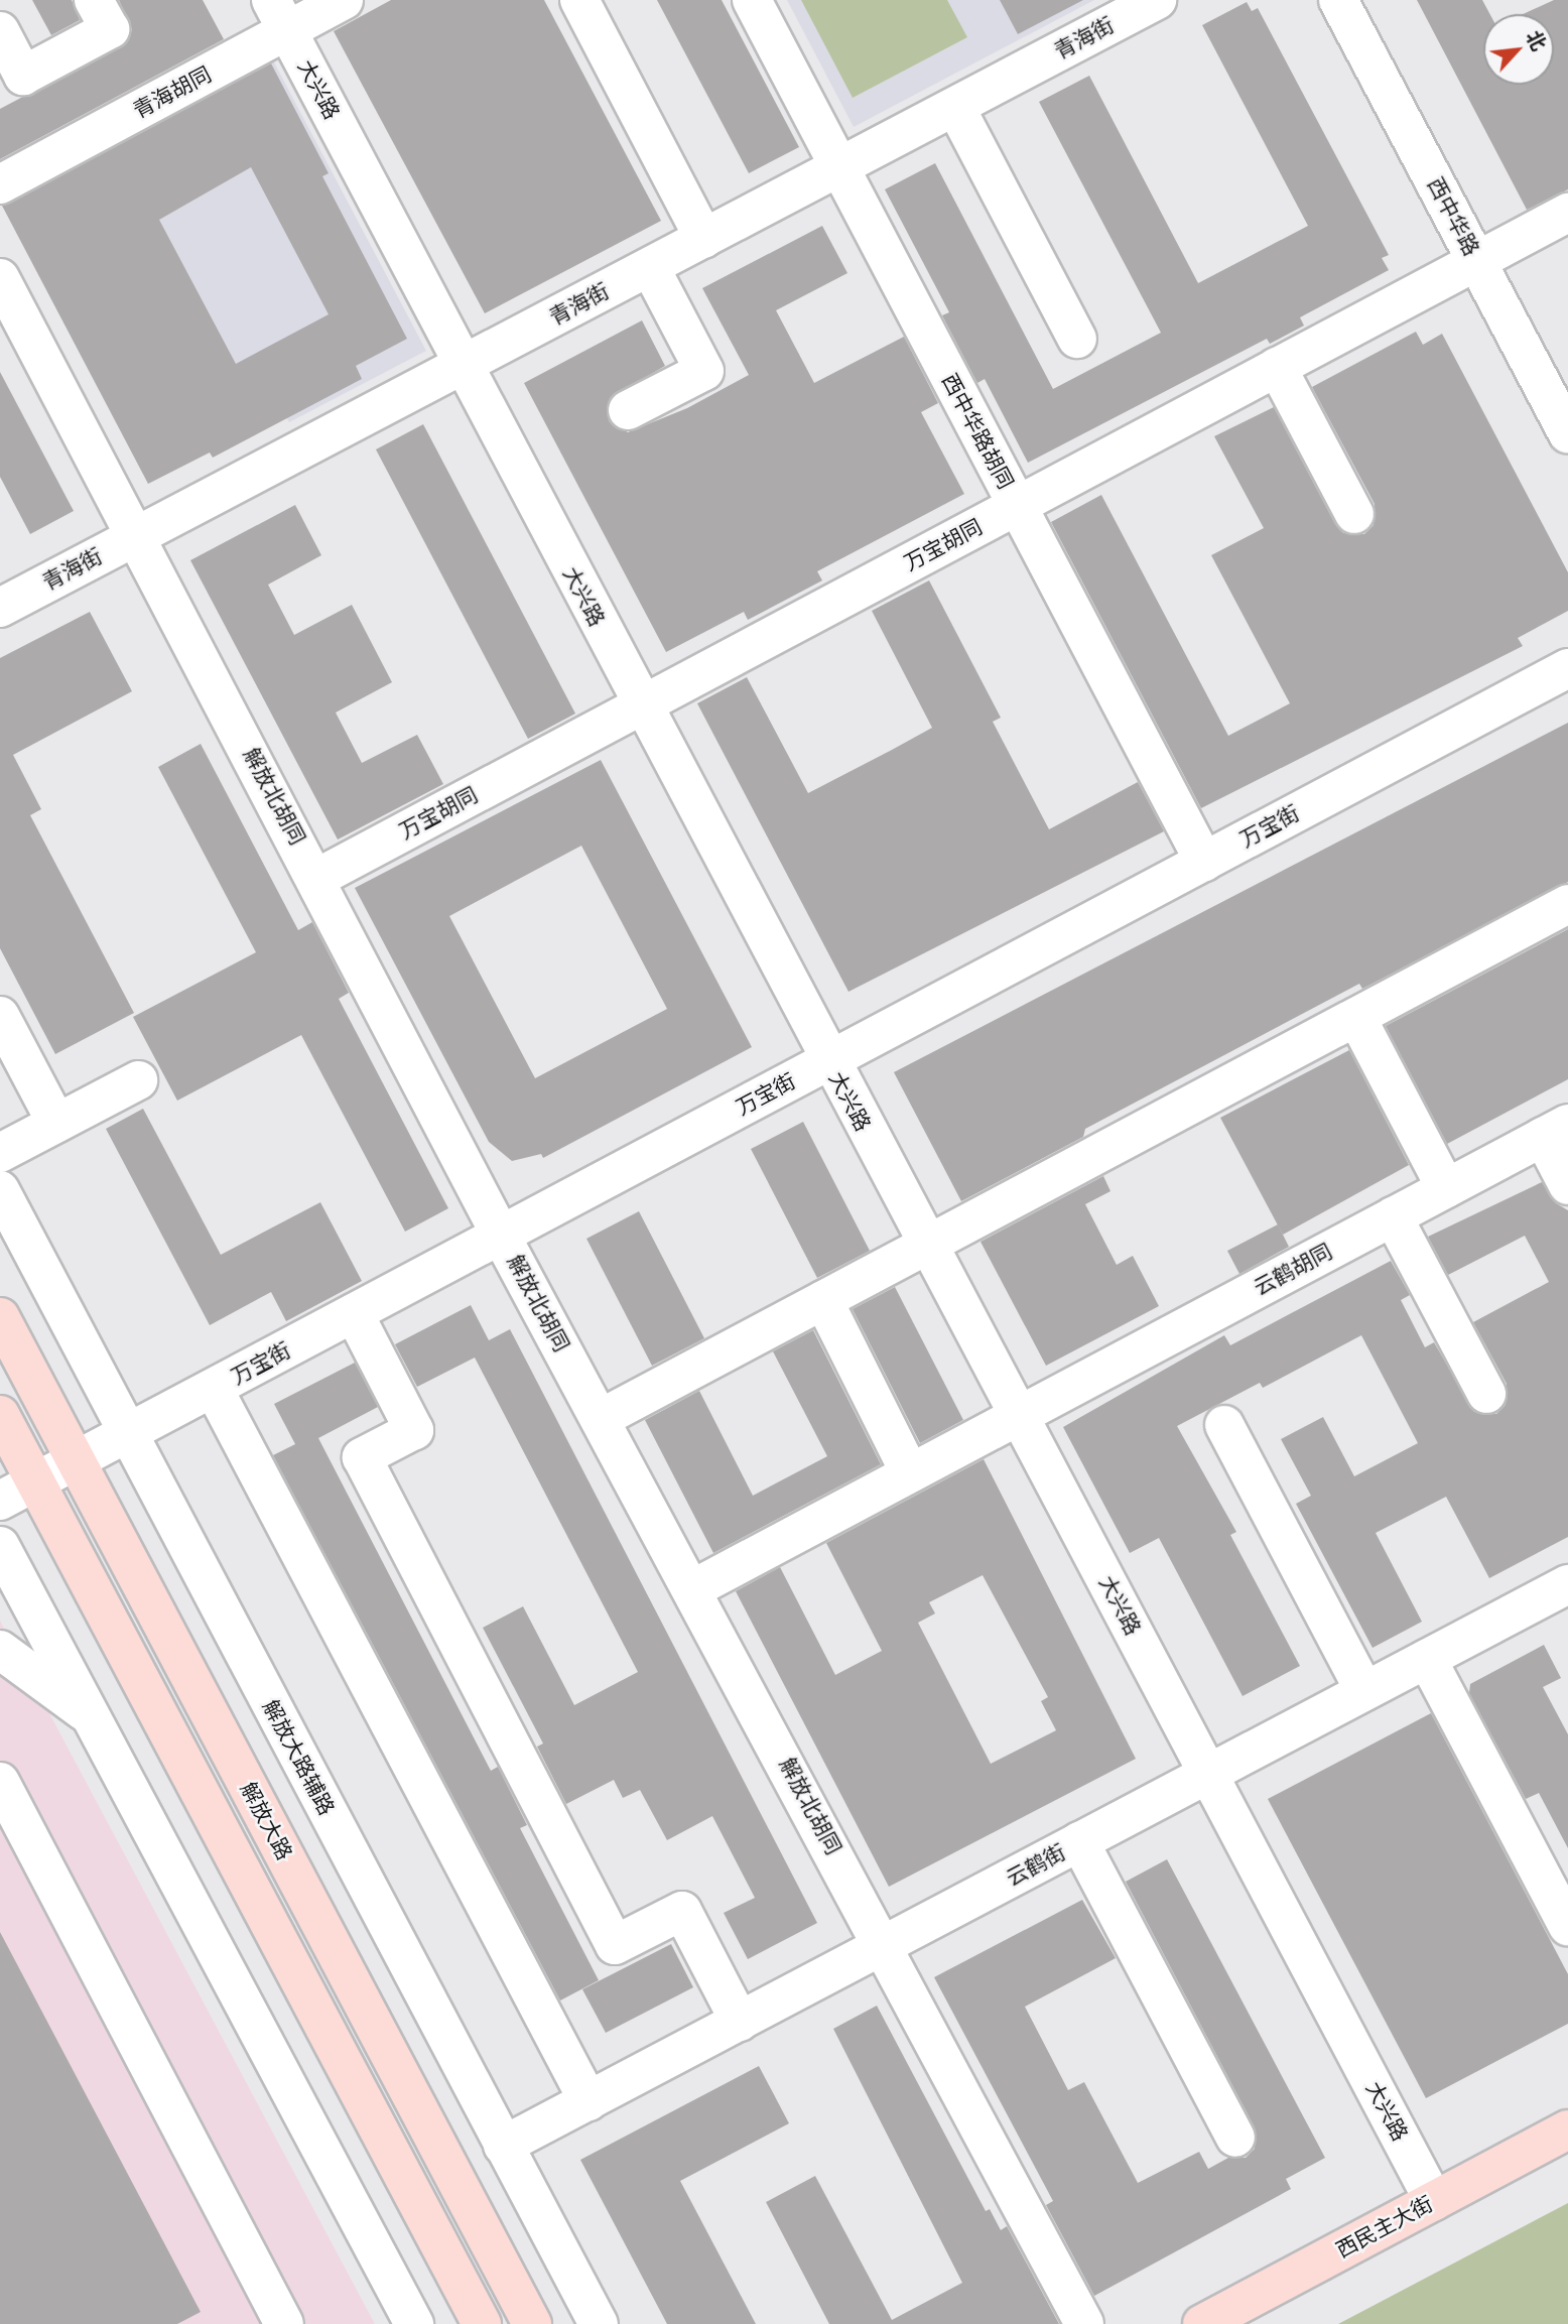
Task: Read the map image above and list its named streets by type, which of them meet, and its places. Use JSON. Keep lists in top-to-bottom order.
{
  "streets": {
    "main road": ["解放大路", "西民主大街"],
    "street": [
      "青海街",
      "大兴路",
      "青海胡同",
      "西中华路",
      "西中华路胡同",
      "万宝胡同",
      "解放北胡同",
      "万宝街",
      "云鹤胡同",
      "解放大路辅路",
      "云鹤街"
    ]
  },
  "crossings": [
    ["青海街", "大兴路"],
    ["青海街", "西中华路胡同"],
    ["青海街", "解放北胡同"],
    ["大兴路", "青海胡同"],
    ["大兴路", "万宝胡同"],
    ["大兴路", "万宝街"],
    ["大兴路", "云鹤胡同"],
    ["大兴路", "云鹤街"],
    ["大兴路", "西民主大街"],
    ["西中华路", "万宝胡同"],
    ["西中华路胡同", "万宝胡同"],
    ["西中华路胡同", "万宝街"],
    ["万宝胡同", "解放北胡同"],
    ["解放北胡同", "万宝街"],
    ["解放北胡同", "云鹤胡同"],
    ["解放北胡同", "云鹤街"],
    ["万宝街", "解放大路辅路"],
    ["万宝街", "解放大路"],
    ["解放大路辅路", "云鹤街"]
  ],
  "north": "top right"
}
